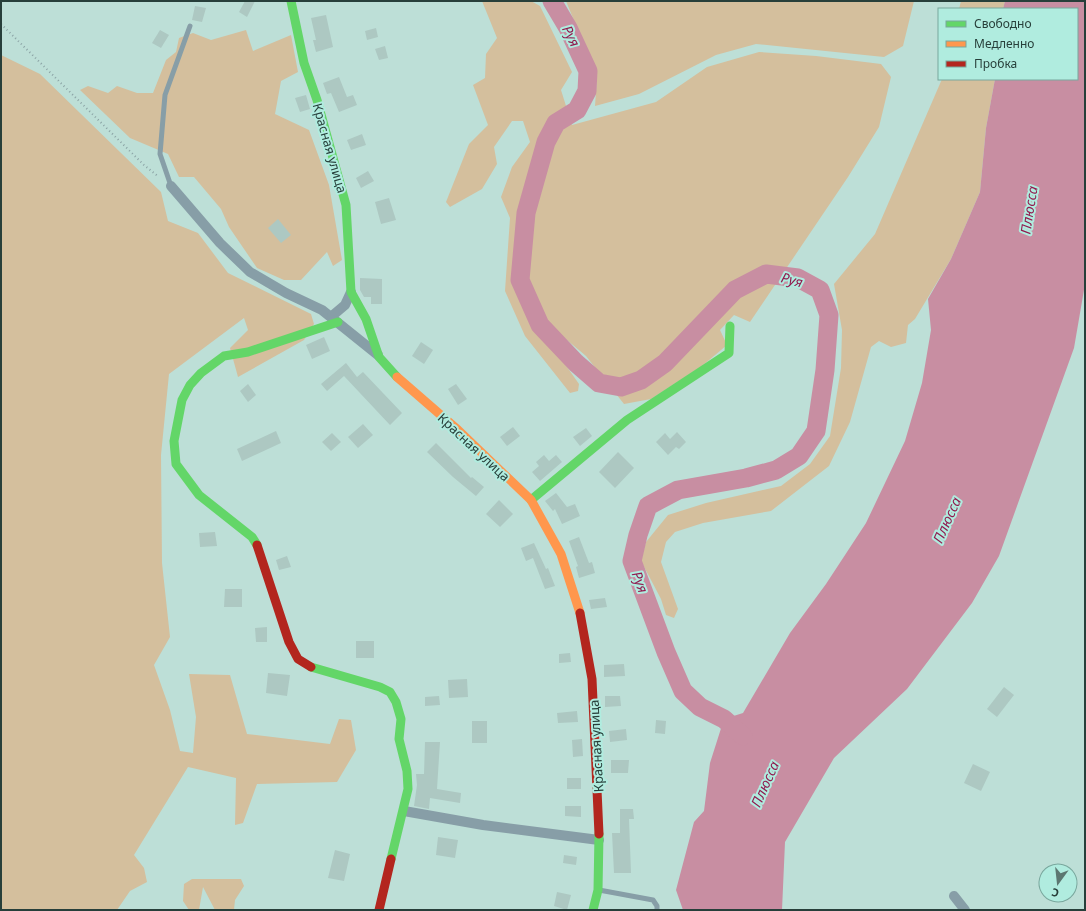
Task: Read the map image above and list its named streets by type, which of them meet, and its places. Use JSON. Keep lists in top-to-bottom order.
{
  "streets": {
    "street": ["Красная улица"]
  },
  "water": ["Руя", "Плюсса"],
  "legend": ["Свободно", "Медленно", "Пробка"],
  "north": "bottom"
}
